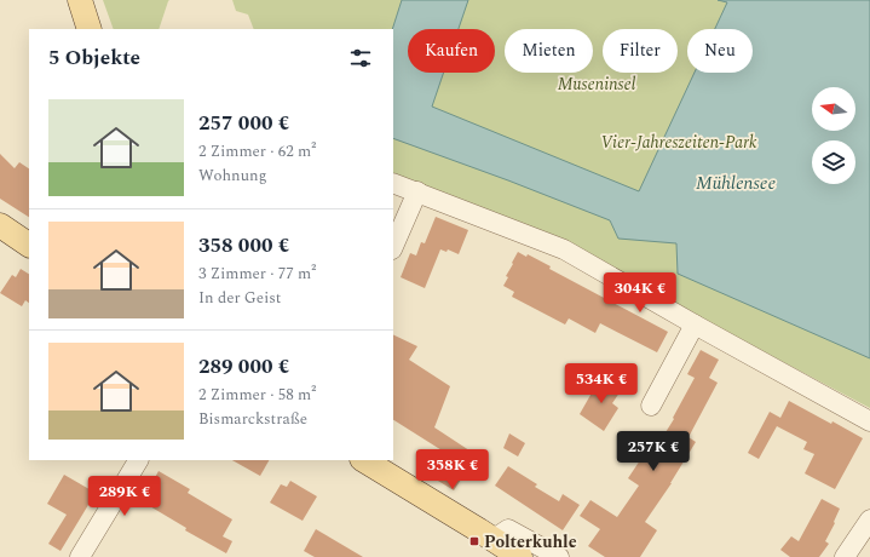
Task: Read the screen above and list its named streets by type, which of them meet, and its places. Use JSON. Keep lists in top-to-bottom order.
{
  "water": ["Mühlensee"],
  "parks": ["Museninsel", "Vier-Jahreszeiten-Park"],
  "places": {
    "transit": ["Polterkuhle"]
  },
  "north": "left",
  "page": {
    "chip": [
      "Kaufen",
      "Mieten",
      "Filter",
      "Neu"
    ],
    "heading": "5 Objekte",
    "list": [
      {
        "name": "257 000 €",
        "note": "2 Zimmer · 62 m² · Wohnung"
      },
      {
        "name": "358 000 €",
        "note": "3 Zimmer · 77 m² · In der Geist"
      },
      {
        "name": "289 000 €",
        "note": "2 Zimmer · 58 m² · Bismarckstraße"
      }
    ],
    "price": [
      "304K €",
      "534K €",
      "257K €",
      "358K €",
      "289K €"
    ]
  }
}
